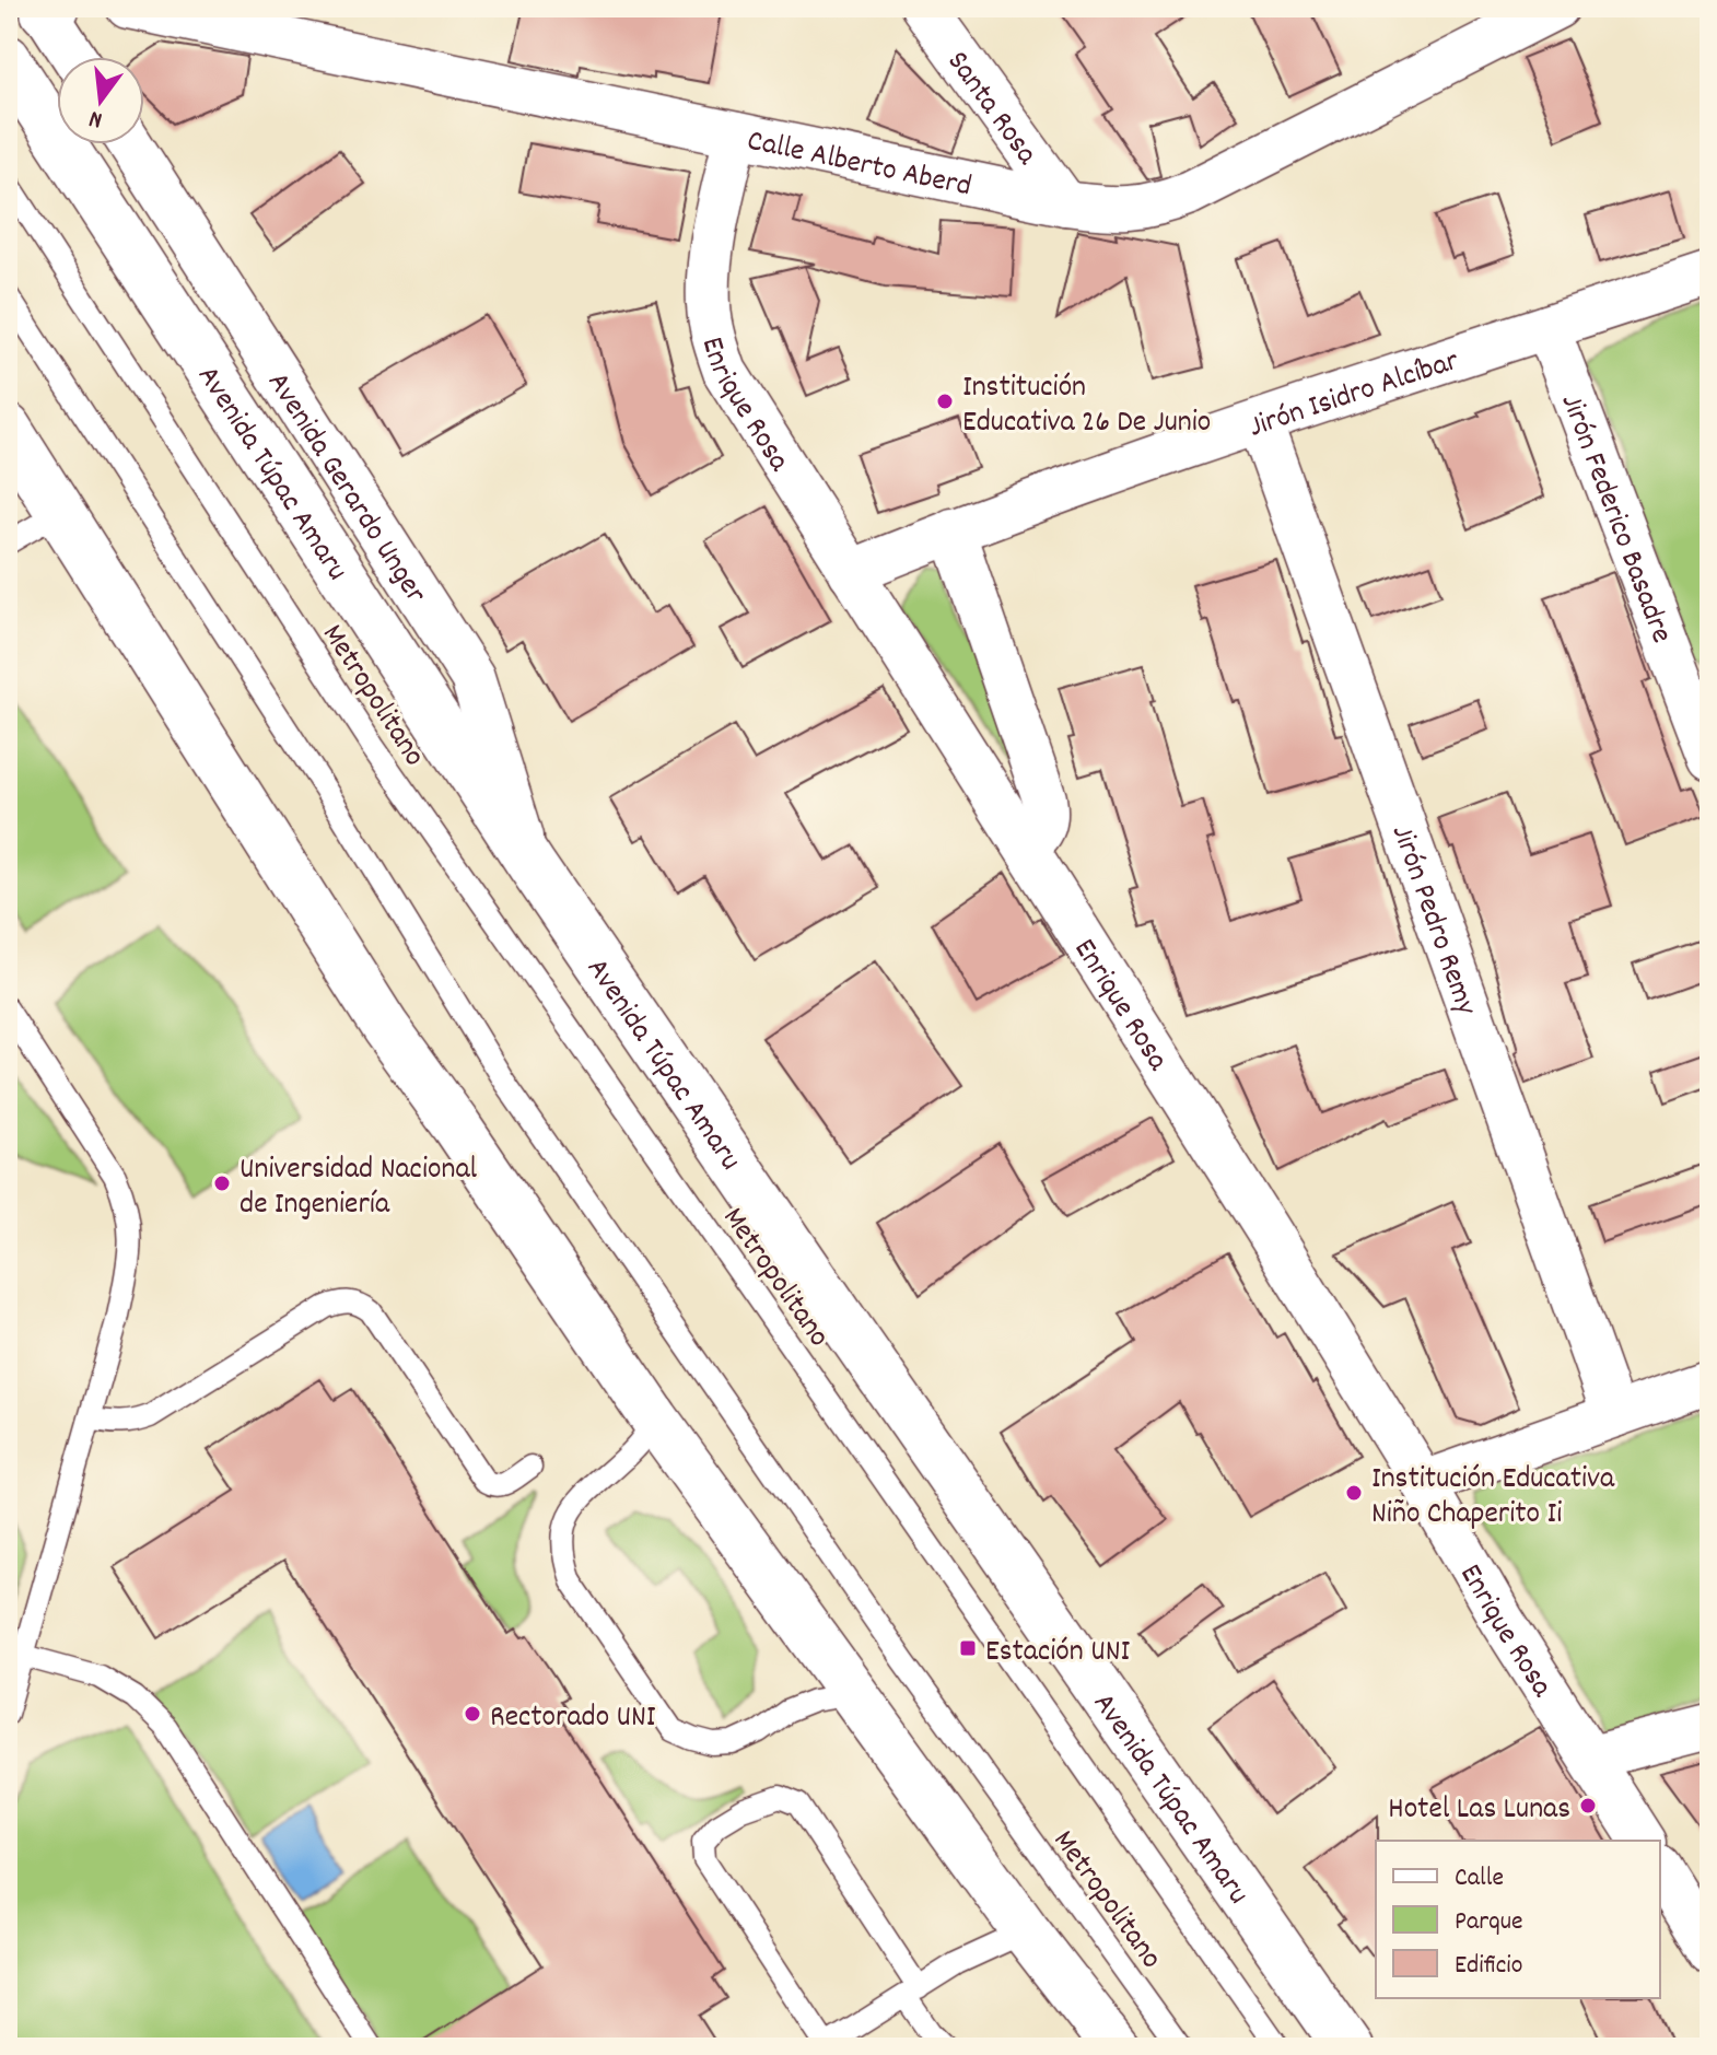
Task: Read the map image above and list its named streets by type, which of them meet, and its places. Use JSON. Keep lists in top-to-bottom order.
{
  "streets": {
    "main road": ["Avenida Túpac Amaru"],
    "street": [
      "Santa Rosa",
      "Calle Alberto Aberd",
      "Jirón Isidro Alcíbar",
      "Enrique Rosa",
      "Avenida Gerardo Unger",
      "Jirón Federico Basadre",
      "Jirón Pedro Remy"
    ],
    "lane": ["Metropolitano"]
  },
  "crossings": [
    ["Santa Rosa", "Calle Alberto Aberd"],
    ["Calle Alberto Aberd", "Enrique Rosa"],
    ["Jirón Isidro Alcíbar", "Enrique Rosa"],
    ["Jirón Isidro Alcíbar", "Jirón Federico Basadre"],
    ["Jirón Isidro Alcíbar", "Jirón Pedro Remy"],
    ["Avenida Túpac Amaru", "Avenida Gerardo Unger"]
  ],
  "places": {
    "other": [
      "Institución Educativa 26 De Junio",
      "Universidad Nacional de Ingeniería",
      "Institución Educativa Niño Chaperito Ii",
      "Rectorado UNI",
      "Hotel Las Lunas"
    ],
    "transit": ["Estación UNI"]
  },
  "legend": ["Calle", "Parque", "Edificio"],
  "north": "bottom"
}
